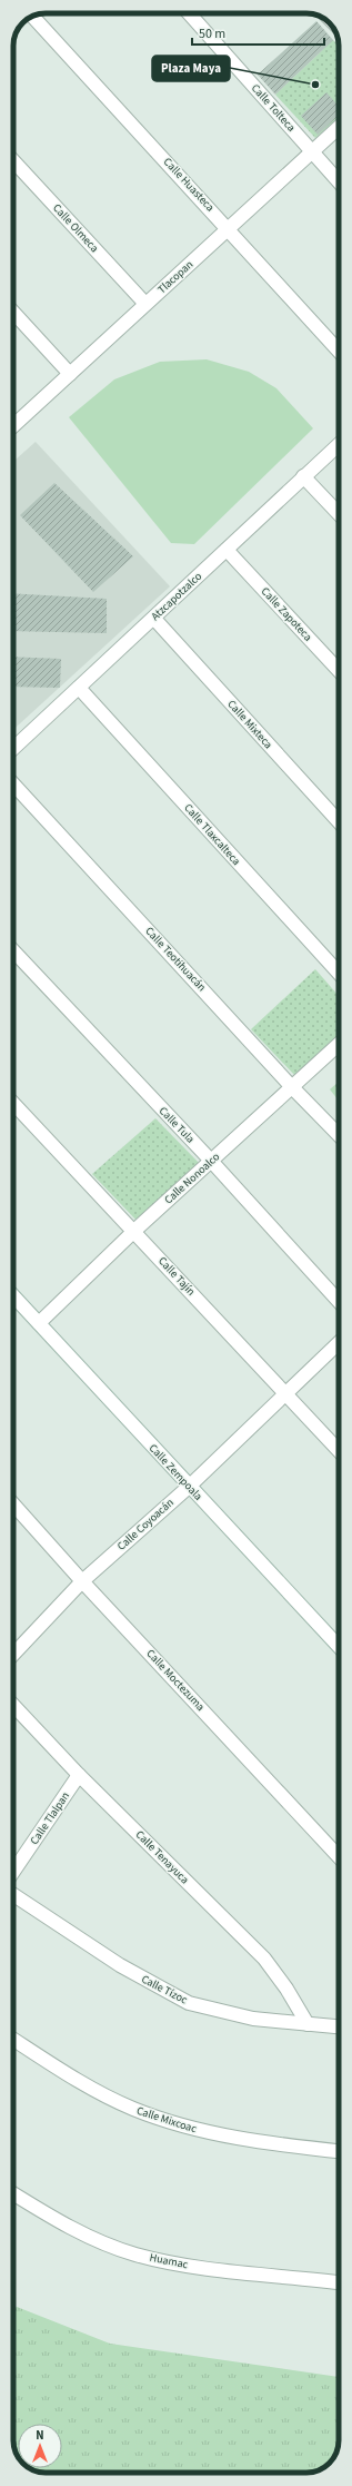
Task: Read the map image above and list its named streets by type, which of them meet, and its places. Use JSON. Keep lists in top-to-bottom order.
{
  "streets": {
    "street": [
      "Calle Tolteca",
      "Calle Huasteca",
      "Calle Olmeca",
      "Tlacopan",
      "Atzcapotzalco",
      "Calle Zapoteca",
      "Calle Mixteca",
      "Calle Tlaxcalteca",
      "Calle Teotihuacán",
      "Calle Tula",
      "Calle Nonoalco",
      "Calle Tajín",
      "Calle Zempoala",
      "Calle Coyoacán",
      "Calle Moctezuma",
      "Calle Tlalpan",
      "Calle Tenayuca",
      "Calle Tízoc",
      "Calle Mixcoac",
      "Huamac"
    ]
  },
  "crossings": [
    ["Calle Tolteca", "Tlacopan"],
    ["Calle Huasteca", "Tlacopan"],
    ["Calle Olmeca", "Tlacopan"],
    ["Atzcapotzalco", "Calle Zapoteca"],
    ["Atzcapotzalco", "Calle Mixteca"],
    ["Atzcapotzalco", "Calle Tlaxcalteca"],
    ["Calle Teotihuacán", "Calle Nonoalco"],
    ["Calle Tula", "Calle Nonoalco"],
    ["Calle Nonoalco", "Calle Tajín"],
    ["Calle Nonoalco", "Calle Zempoala"],
    ["Calle Tajín", "Calle Coyoacán"],
    ["Calle Zempoala", "Calle Coyoacán"],
    ["Calle Coyoacán", "Calle Moctezuma"],
    ["Calle Tlalpan", "Calle Tenayuca"],
    ["Calle Tenayuca", "Calle Tízoc"]
  ],
  "places": ["Plaza Maya"],
  "scale_bar": "50 m",
  "north": "top"
}
